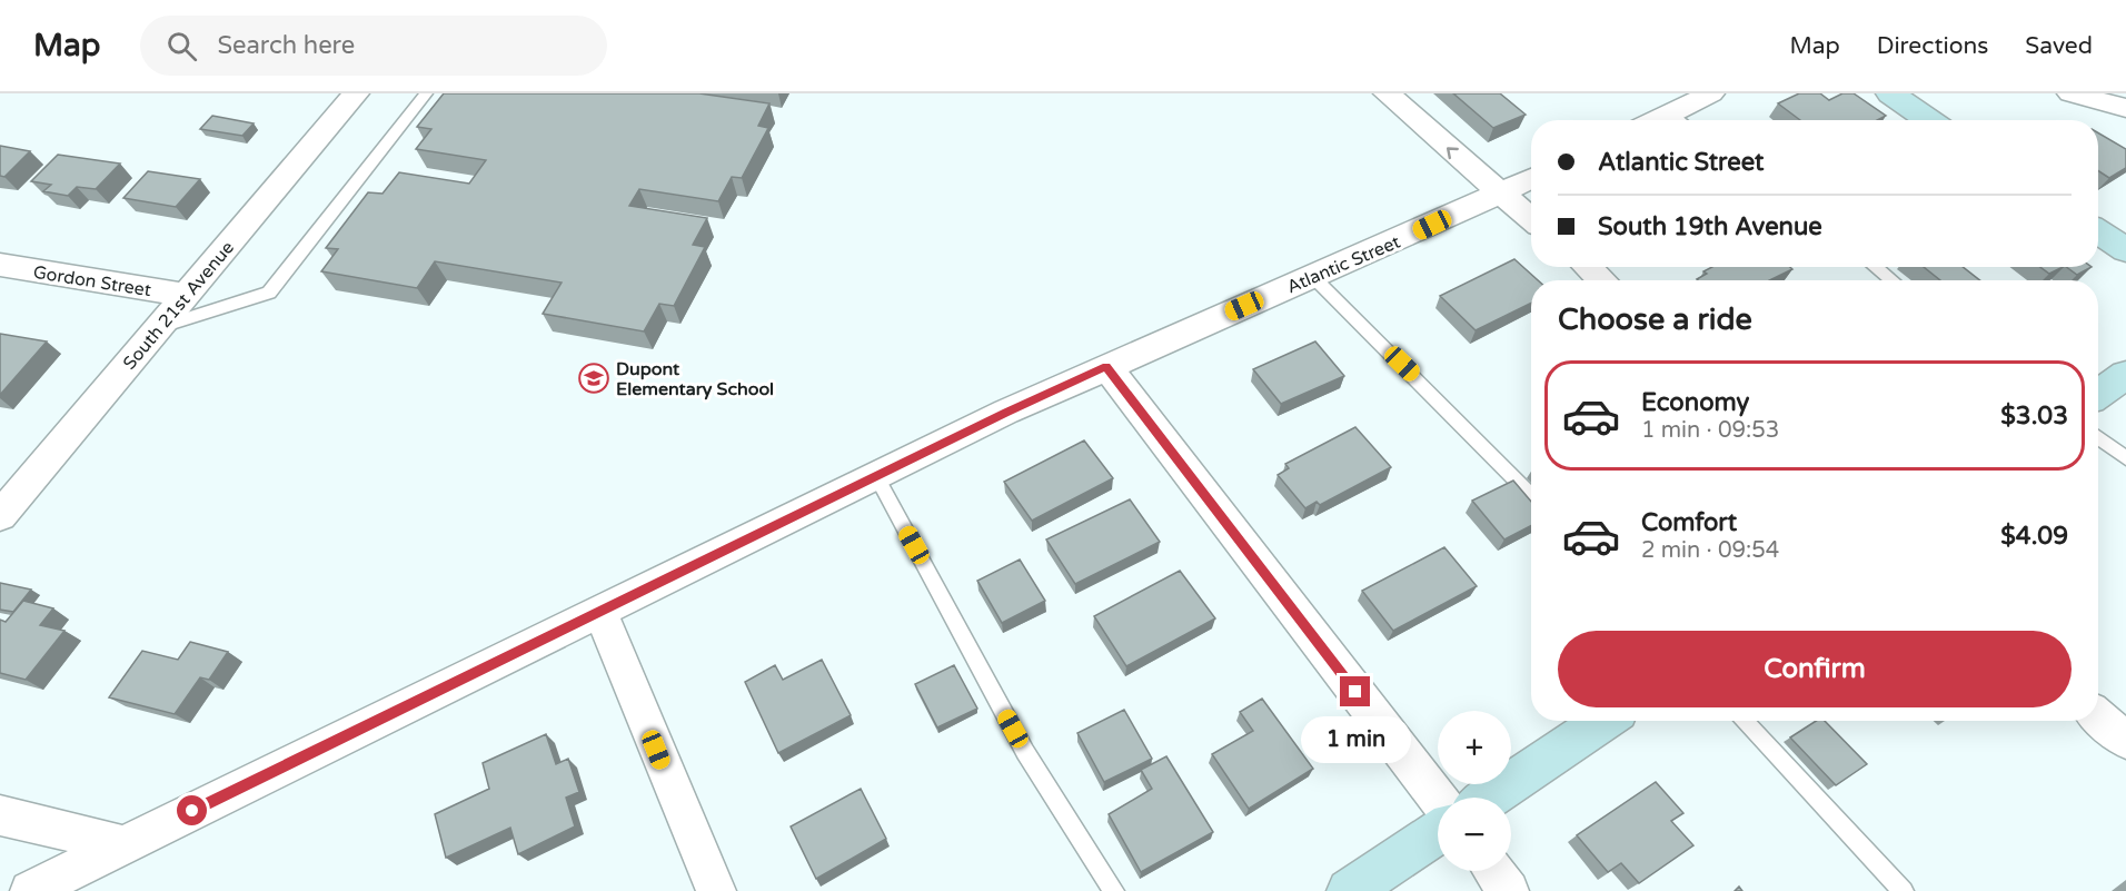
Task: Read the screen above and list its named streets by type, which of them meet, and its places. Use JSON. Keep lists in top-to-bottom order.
{
  "streets": {
    "street": ["Atlantic Street", "Gordon Street", "South 21st Avenue"]
  },
  "crossings": [
    ["Gordon Street", "South 21st Avenue"]
  ],
  "places": {
    "school or university": ["Dupont Elementary School"]
  },
  "page": {
    "header": "Map",
    "search": "Search here",
    "nav": ["Map", "Directions", "Saved"],
    "banner": ["Atlantic Street", "South 19th Avenue"],
    "heading": "Choose a ride",
    "list": [
      {
        "name": "Economy",
        "note": "1 min · 09:53",
        "value": "$3.03"
      },
      {
        "name": "Comfort",
        "note": "2 min · 09:54",
        "value": "$4.09"
      }
    ],
    "buttons": "Confirm",
    "map_buttons": ["+", "−"],
    "bubble": "1 min"
  }
}
